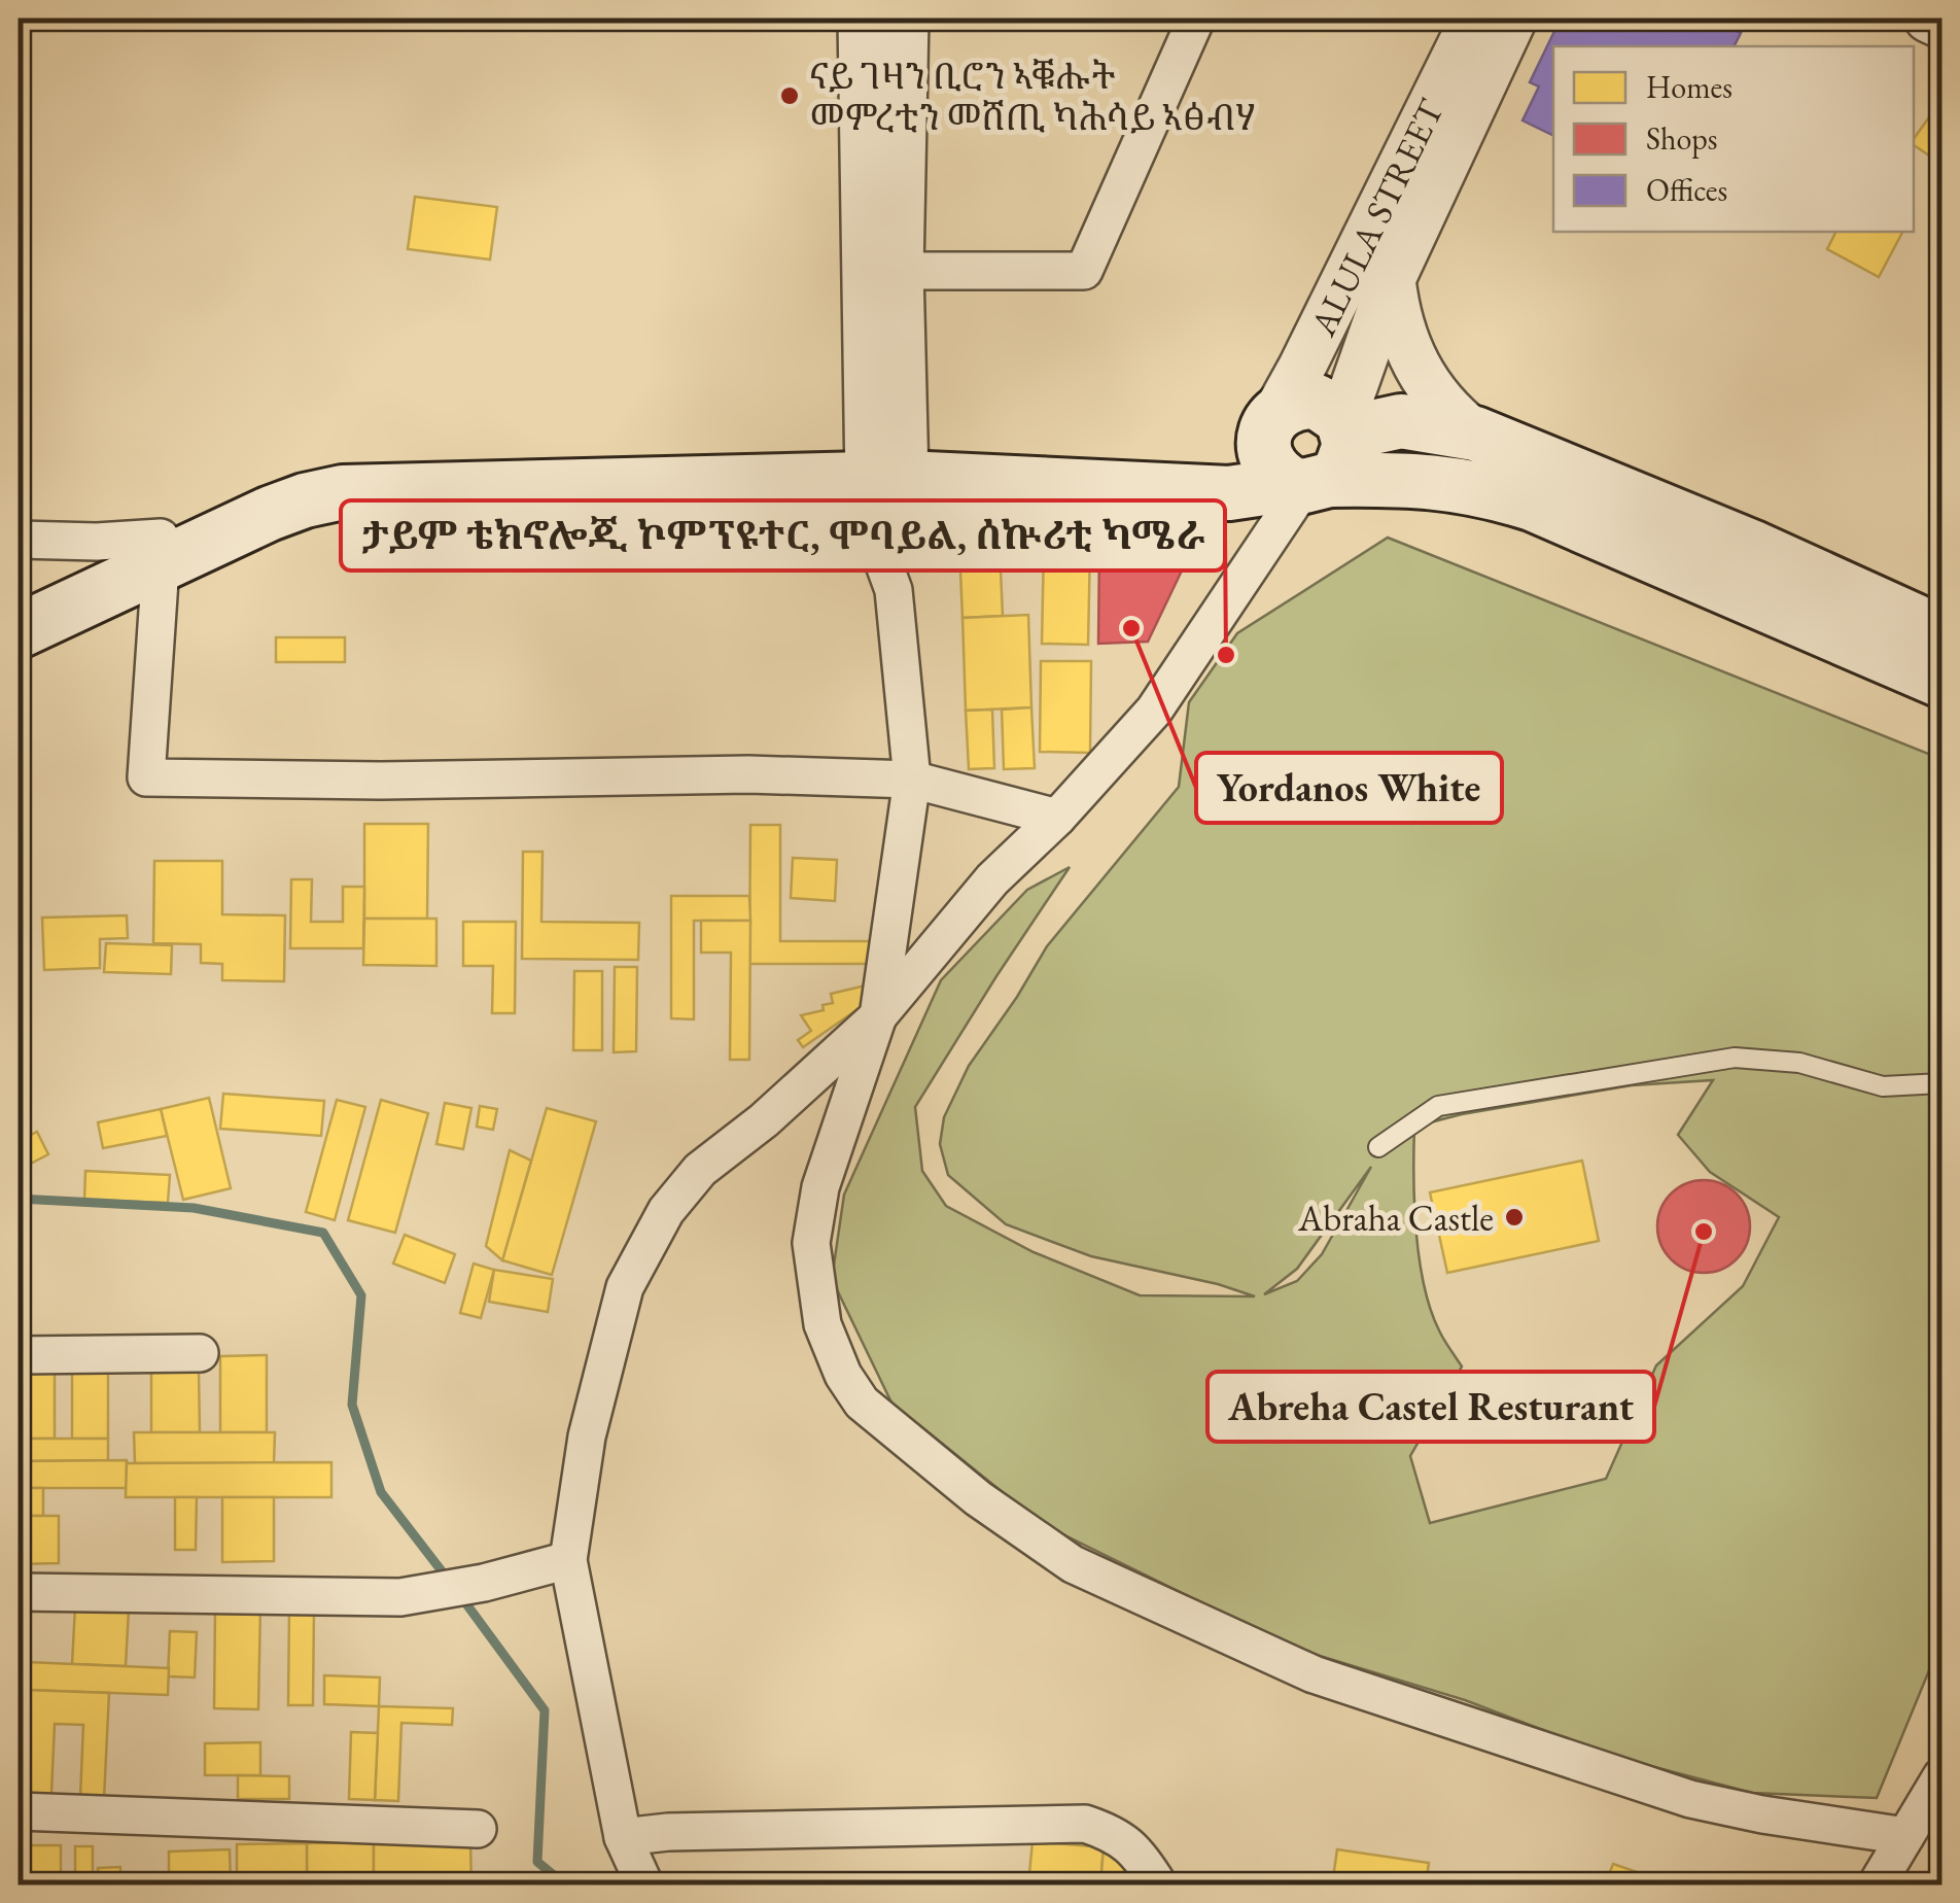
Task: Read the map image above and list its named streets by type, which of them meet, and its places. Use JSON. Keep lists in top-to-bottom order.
{
  "streets": {
    "street": ["ALULA STREET"]
  },
  "places": [
    "ናይ ገዛን ቢሮን ኣቑሑት መምረቲን መሸጢ ካሕሳይ ኣፅብሃ",
    "Yordanos White",
    "ታይም ቴክኖሎጂ ኮምፕዩተር, ሞባይል, ሰኵሪቲ ካሜራ",
    "Abraha Castle",
    "Abreha Castel Resturant"
  ],
  "legend": ["Homes", "Shops", "Offices"]
}
